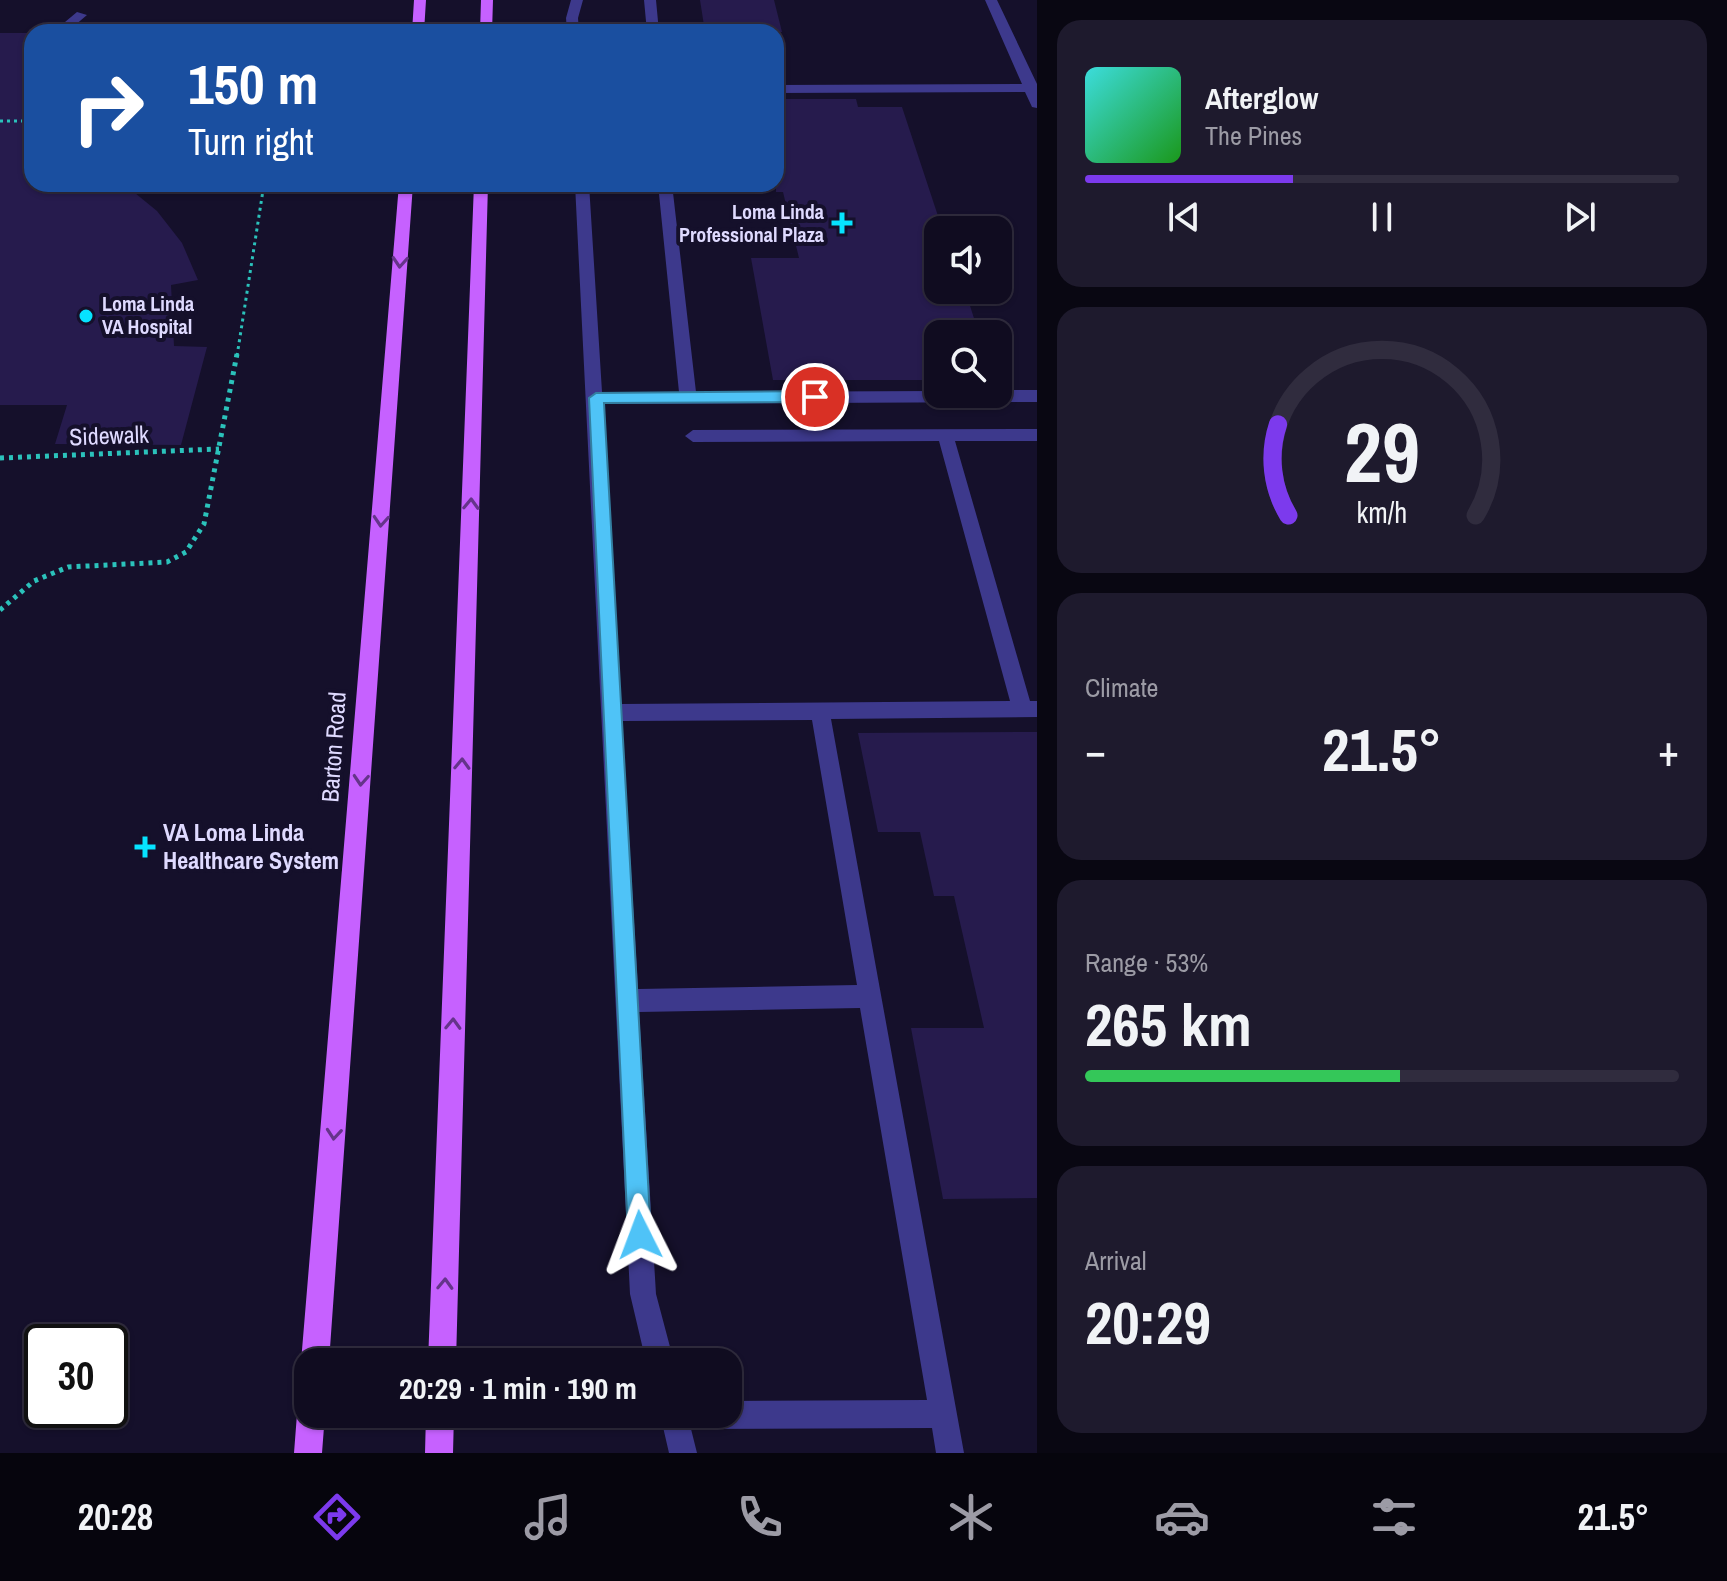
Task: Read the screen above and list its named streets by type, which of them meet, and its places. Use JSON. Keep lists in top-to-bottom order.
{
  "streets": {
    "main road": ["Barton Road"],
    "path": ["Sidewalk"]
  },
  "places": {
    "health": ["Loma Linda Professional Plaza", "VA Loma Linda Healthcare System"],
    "other": ["Loma Linda VA Hospital"]
  },
  "page": {
    "turn": ["150 m", "Turn right"],
    "song": ["Afterglow", "The Pines"],
    "tile": [
      "Climate",
      ["Range · 53%", "265 km"],
      ["Arrival", "20:29"]
    ],
    "heat": ["−", "21.5°", "+"],
    "limit": "30",
    "trip": "20:29 · 1 min · 190 m",
    "tabs": ["20:28", "21.5°"],
    "gauge": ["29", "km/h"]
  }
}
